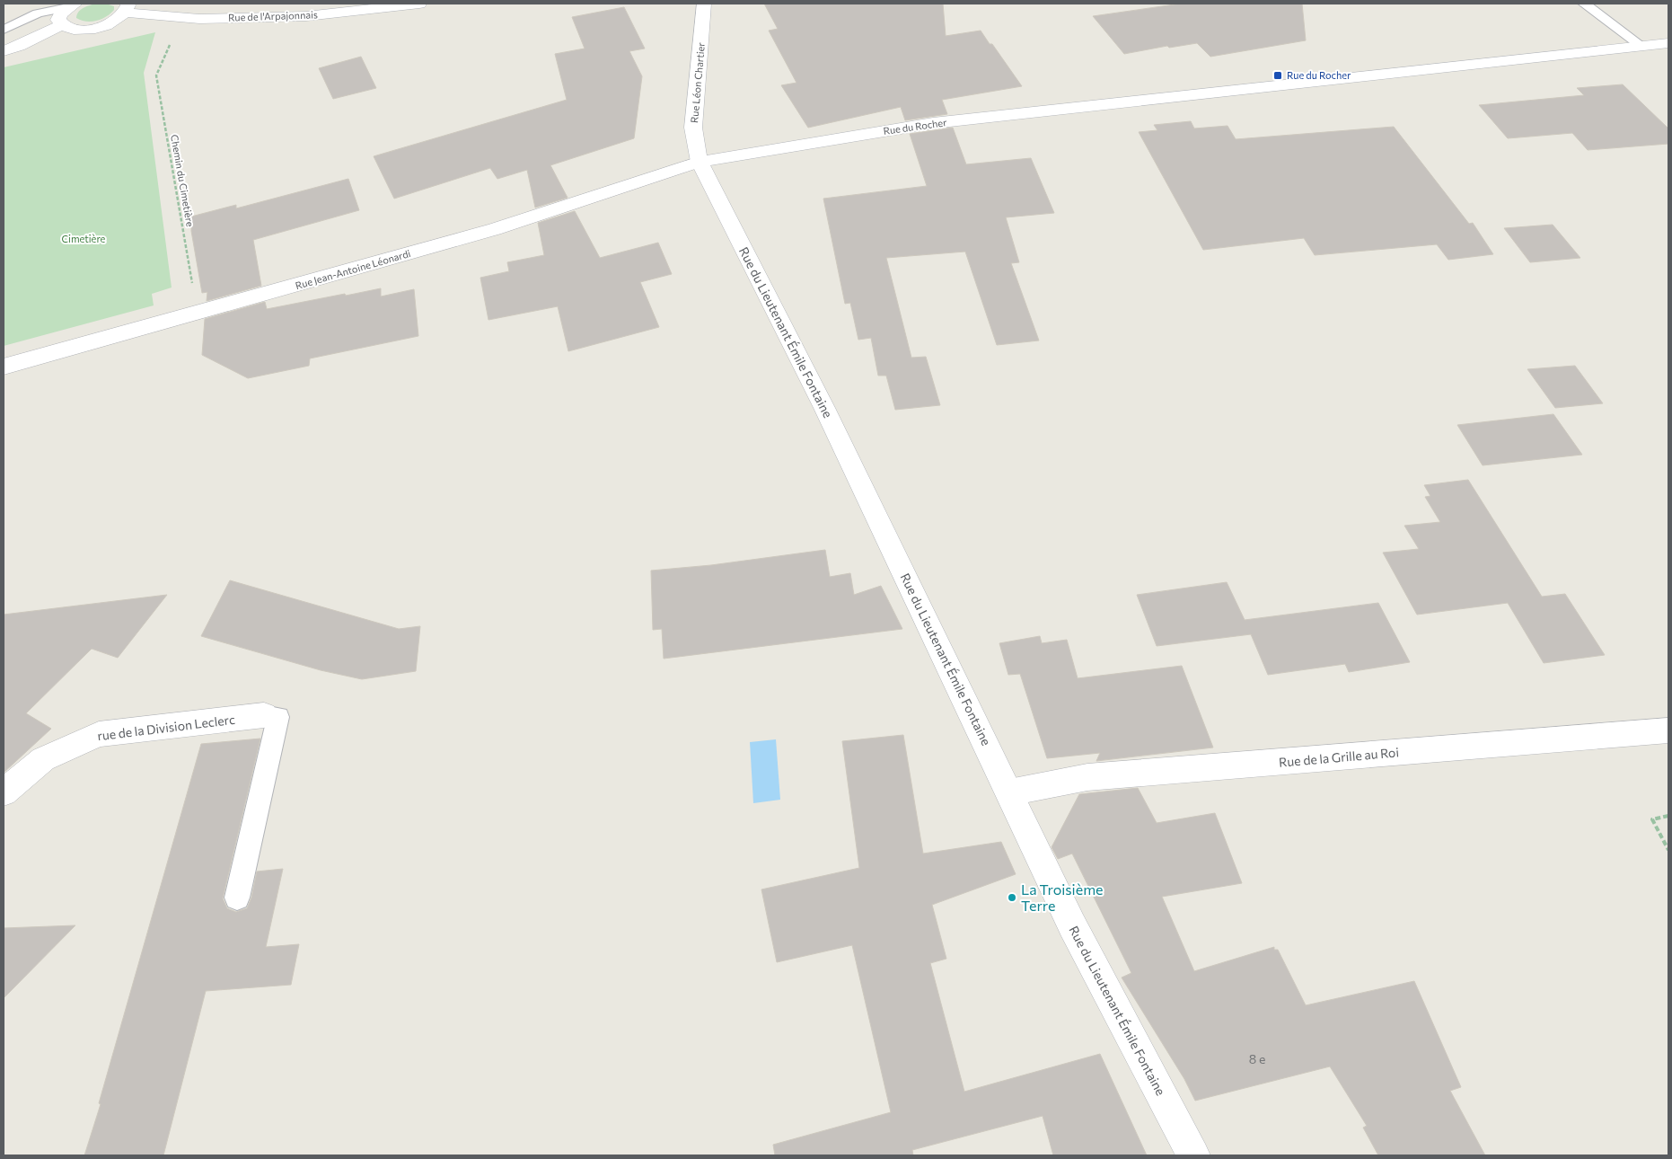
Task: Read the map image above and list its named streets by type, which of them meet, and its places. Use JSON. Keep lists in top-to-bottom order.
{
  "streets": {
    "street": [
      "Rue de l'Arpajonnais",
      "Rue Léon Chartier",
      "Rue du Rocher",
      "Rue Jean-Antoine Léonardi",
      "Rue du Lieutenant Émile Fontaine",
      "rue de la Division Leclerc",
      "Rue de la Grille au Roi"
    ],
    "path": ["Chemin du Cimetière"]
  },
  "crossings": [
    ["Rue Léon Chartier", "Rue du Rocher"],
    ["Rue Léon Chartier", "Rue Jean-Antoine Léonardi"],
    ["Rue Léon Chartier", "Rue du Lieutenant Émile Fontaine"],
    ["Rue du Rocher", "Rue Jean-Antoine Léonardi"],
    ["Rue du Rocher", "Rue du Lieutenant Émile Fontaine"],
    ["Chemin du Cimetière", "Rue Jean-Antoine Léonardi"],
    ["Rue Jean-Antoine Léonardi", "Rue du Lieutenant Émile Fontaine"],
    ["Rue du Lieutenant Émile Fontaine", "Rue de la Grille au Roi"]
  ],
  "parks": ["Cimetière"],
  "places": {
    "transit": ["Rue du Rocher"],
    "other": ["La Troisième Terre"]
  },
  "house_numbers": ["8 e"]
}
